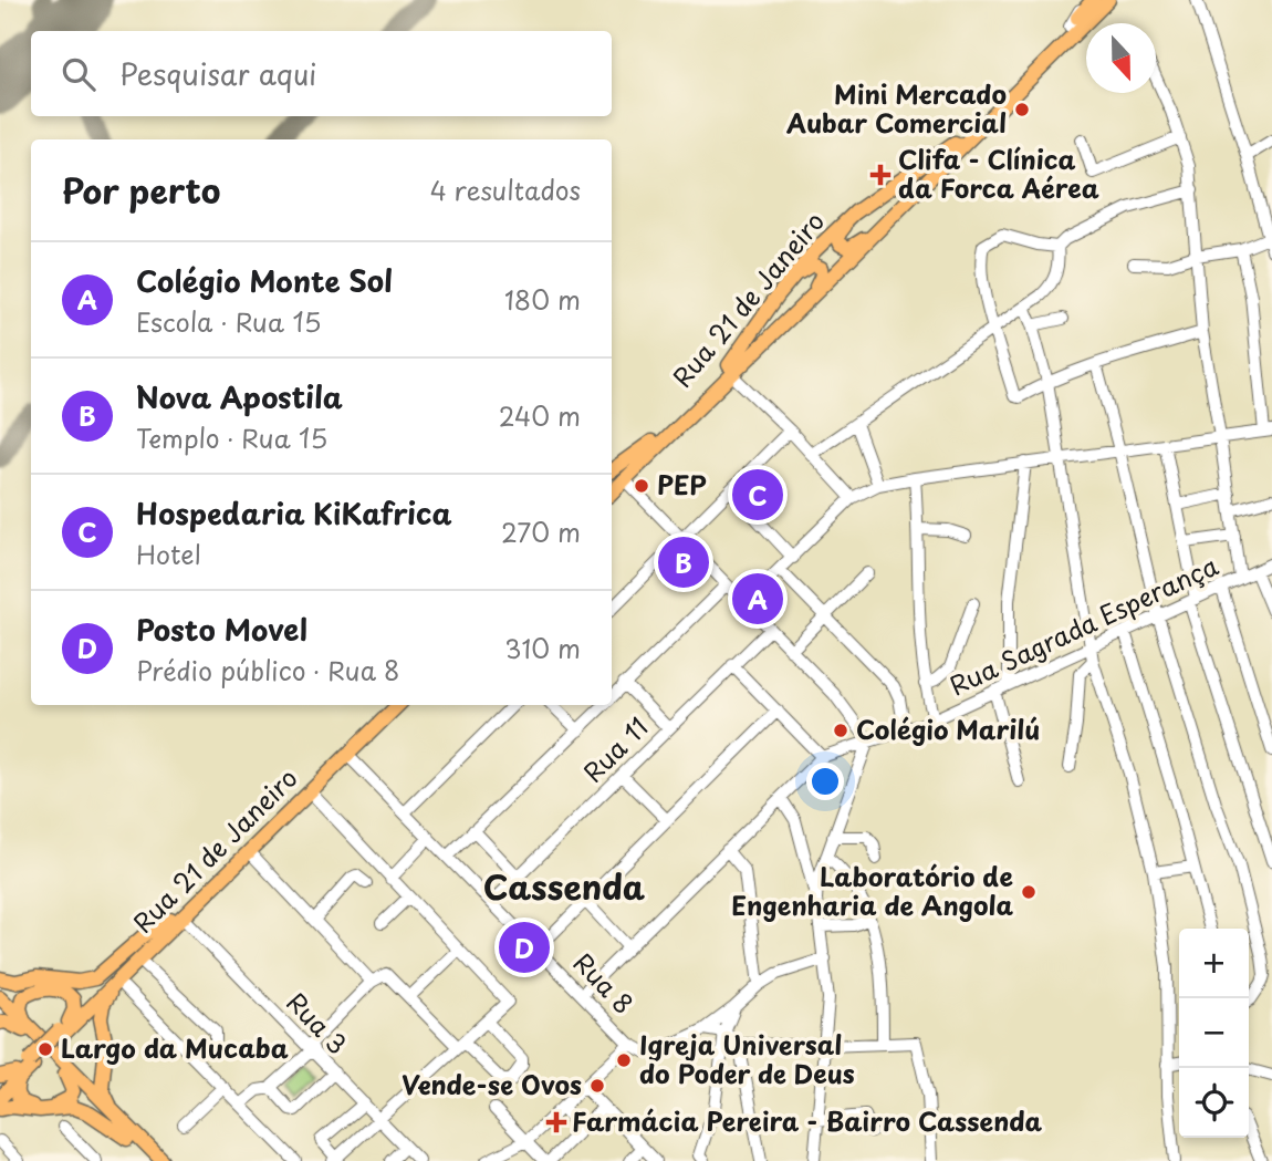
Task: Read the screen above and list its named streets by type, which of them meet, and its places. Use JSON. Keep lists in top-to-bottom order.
{
  "streets": {
    "main road": ["Rua 21 de Janeiro"],
    "street": [
      "Rua Sagrada Esperança",
      "Rua 11",
      "Rua 8",
      "Rua 3"
    ]
  },
  "crossings": [
    ["Rua 21 de Janeiro", "Rua 8"],
    ["Rua 21 de Janeiro", "Rua 3"],
    ["Rua 11", "Rua 8"]
  ],
  "districts": ["Cassenda"],
  "places": {
    "other": [
      "Mini Mercado Aubar Comercial",
      "PEP",
      "Colégio Marilú",
      "Laboratório de Engenharia de Angola",
      "Largo da Mucaba",
      "Igreja Universal do Poder de Deus",
      "Vende-se Ovos"
    ],
    "health": ["Clifa - Clínica da Forca Aérea", "Farmácia Pereira - Bairro Cassenda"]
  },
  "north": "bottom",
  "page": {
    "search": "Pesquisar aqui",
    "heading": ["Por perto", "4 resultados"],
    "list": [
      {
        "mark": "A",
        "name": "Colégio Monte Sol",
        "note": "Escola · Rua 15",
        "value": "180 m"
      },
      {
        "mark": "B",
        "name": "Nova Apostila",
        "note": "Templo · Rua 15",
        "value": "240 m"
      },
      {
        "mark": "C",
        "name": "Hospedaria KiKafrica",
        "note": "Hotel",
        "value": "270 m"
      },
      {
        "mark": "D",
        "name": "Posto Movel",
        "note": "Prédio público · Rua 8",
        "value": "310 m"
      }
    ],
    "pins": [
      "C",
      "B",
      "A",
      "D"
    ],
    "map_buttons": ["+", "−"]
  }
}
